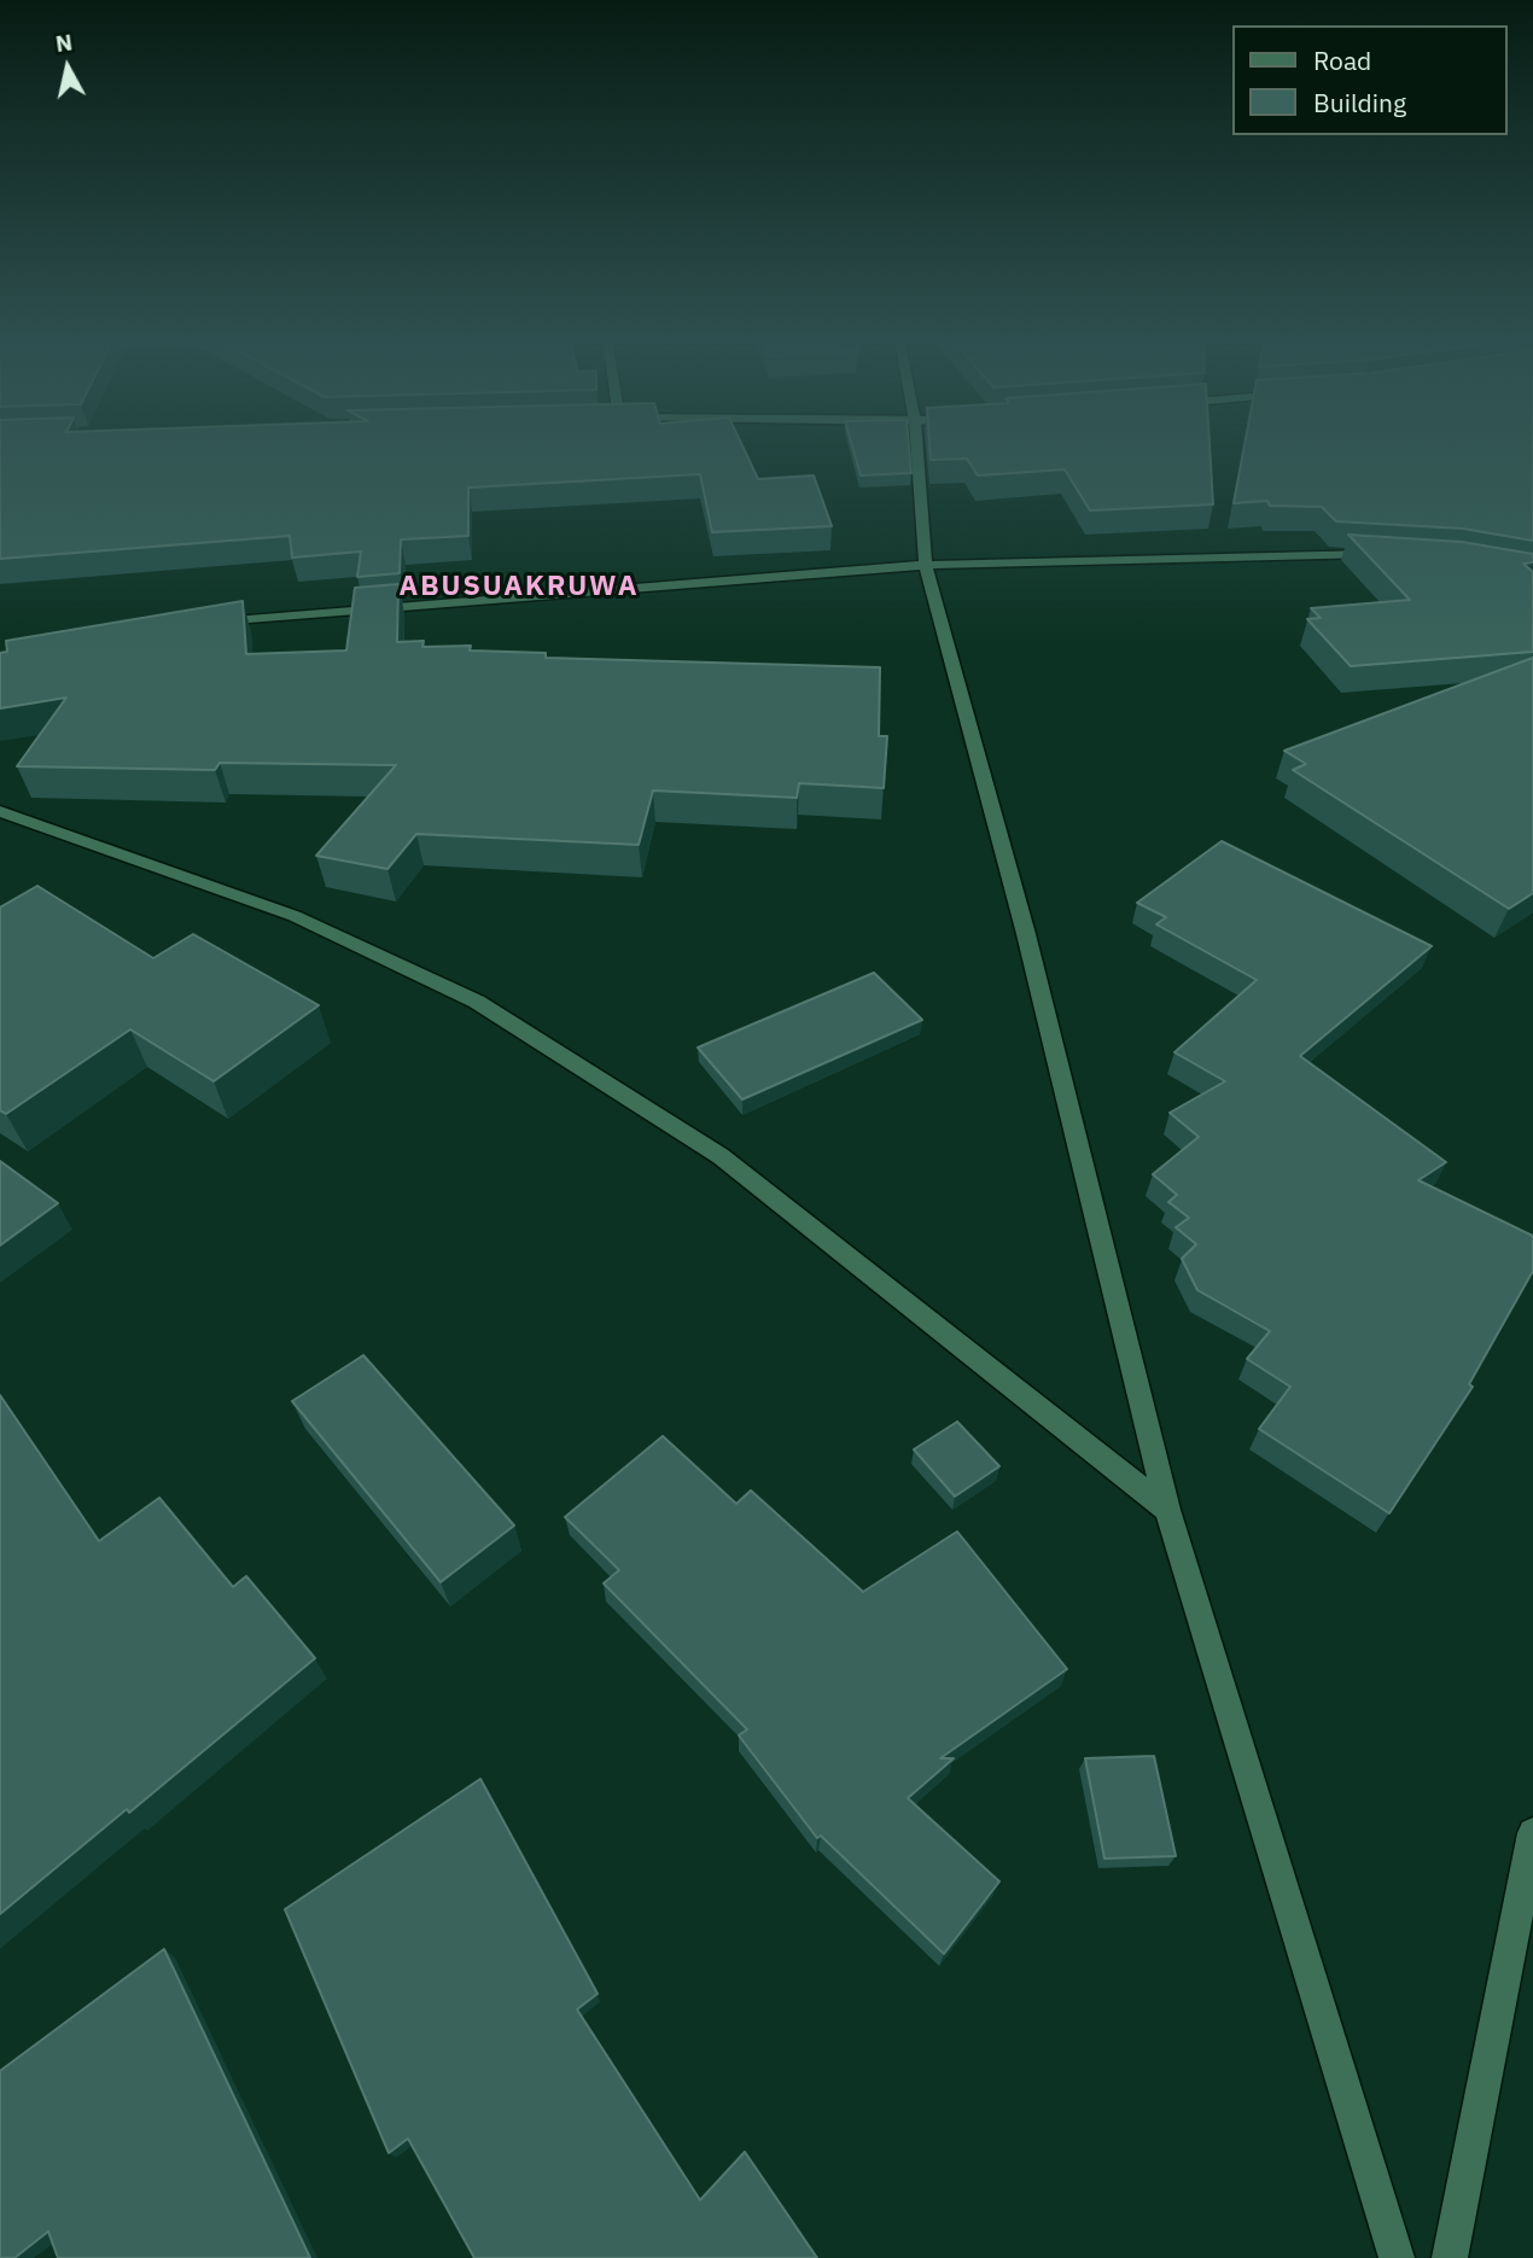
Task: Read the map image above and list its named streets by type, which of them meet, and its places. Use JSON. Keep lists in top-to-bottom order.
{
  "districts": ["ABUSUAKRUWA"],
  "legend": ["Road", "Building"],
  "north": "top"
}
